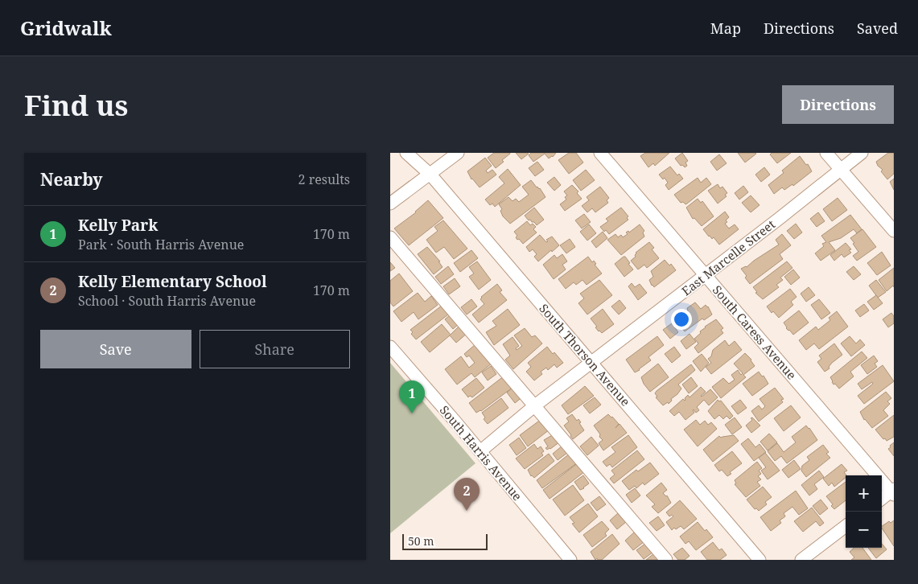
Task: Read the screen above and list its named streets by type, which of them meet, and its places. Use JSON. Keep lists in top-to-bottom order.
{
  "streets": {
    "street": [
      "East Marcelle Street",
      "South Caress Avenue",
      "South Thorson Avenue",
      "South Harris Avenue"
    ]
  },
  "crossings": [
    ["East Marcelle Street", "South Caress Avenue"],
    ["East Marcelle Street", "South Thorson Avenue"],
    ["East Marcelle Street", "South Harris Avenue"]
  ],
  "scale_bar": "50 m",
  "page": {
    "header": "Gridwalk",
    "nav": ["Map", "Directions", "Saved"],
    "buttons": [
      "Directions",
      ["Save", "Share"]
    ],
    "title": "Find us",
    "heading": ["Nearby", "2 results"],
    "list": [
      {
        "mark": "1",
        "name": "Kelly Park",
        "note": "Park · South Harris Avenue",
        "value": "170 m"
      },
      {
        "mark": "2",
        "name": "Kelly Elementary School",
        "note": "School · South Harris Avenue",
        "value": "170 m"
      }
    ],
    "pins": ["1", "2"],
    "map_buttons": ["+", "−"],
    "scale": "50 m"
  }
}
